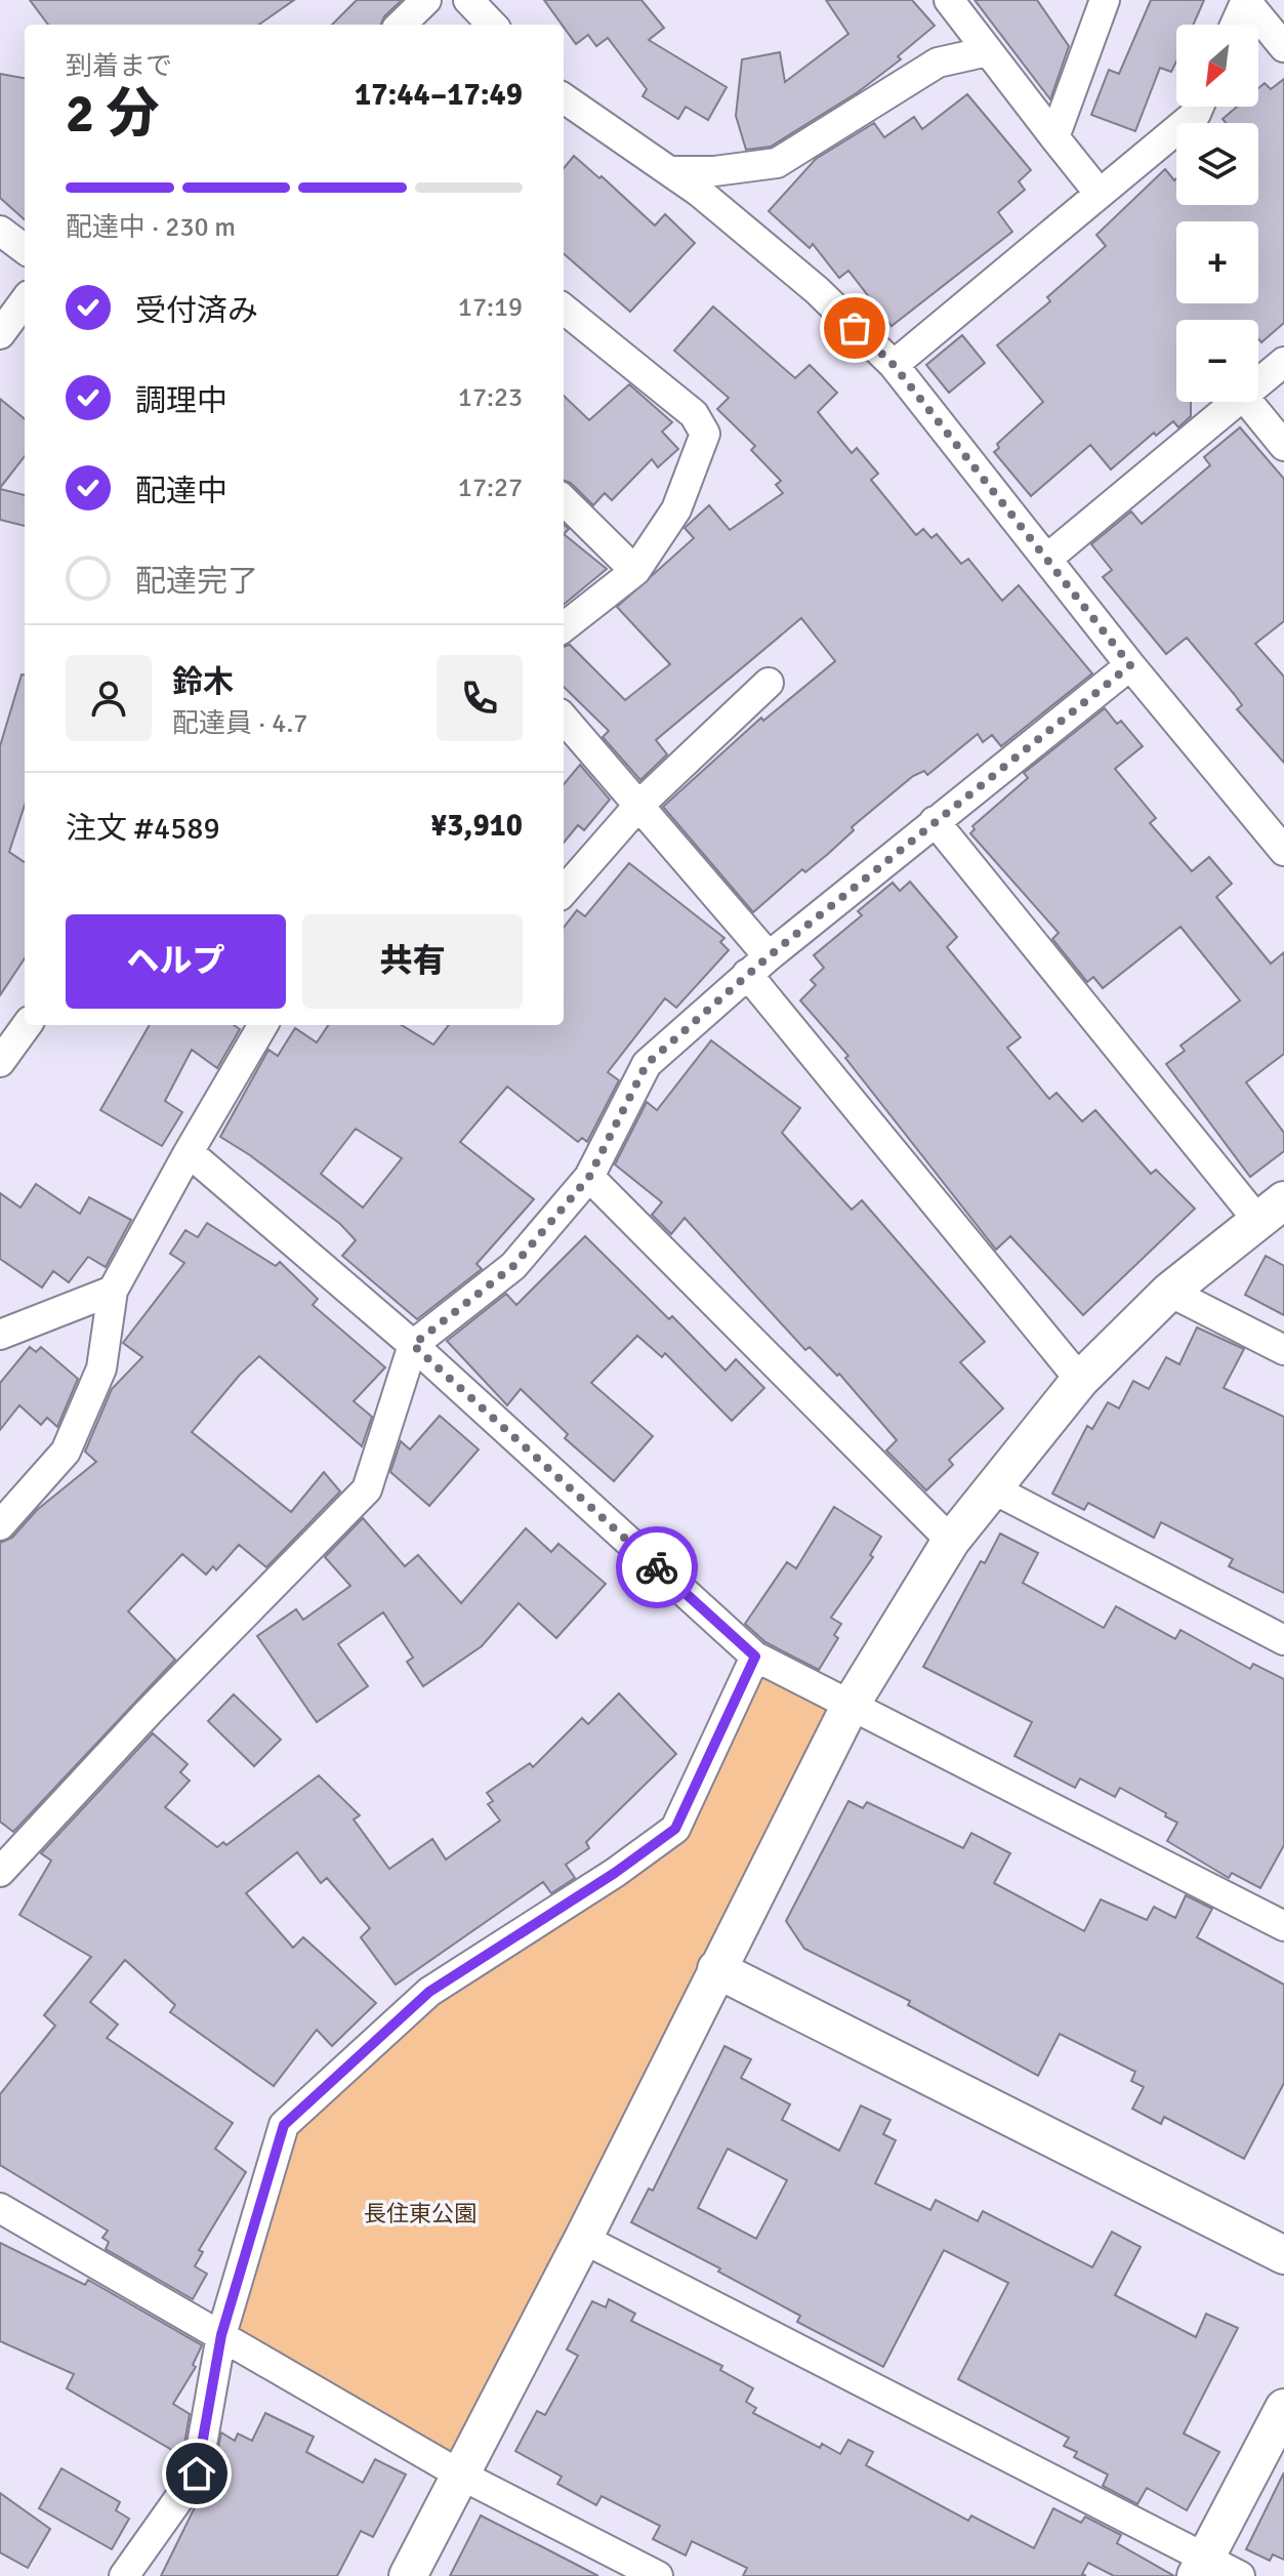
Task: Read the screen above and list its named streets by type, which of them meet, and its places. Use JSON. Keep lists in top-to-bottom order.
{
  "parks": ["長住東公園"],
  "north": "bottom left",
  "page": {
    "map_buttons": ["+", "−"],
    "heading": ["2 分", "到着まで", "17:44–17:49"],
    "panel": [
      "鈴木",
      "配達員 · 4.7",
      "注文 #4589",
      "¥3,910"
    ],
    "bar": "配達中 · 230 m",
    "list": [
      ["受付済み", "17:19"],
      ["調理中", "17:23"],
      ["配達中", "17:27"],
      "配達完了"
    ],
    "buttons": ["ヘルプ", "共有"]
  }
}
